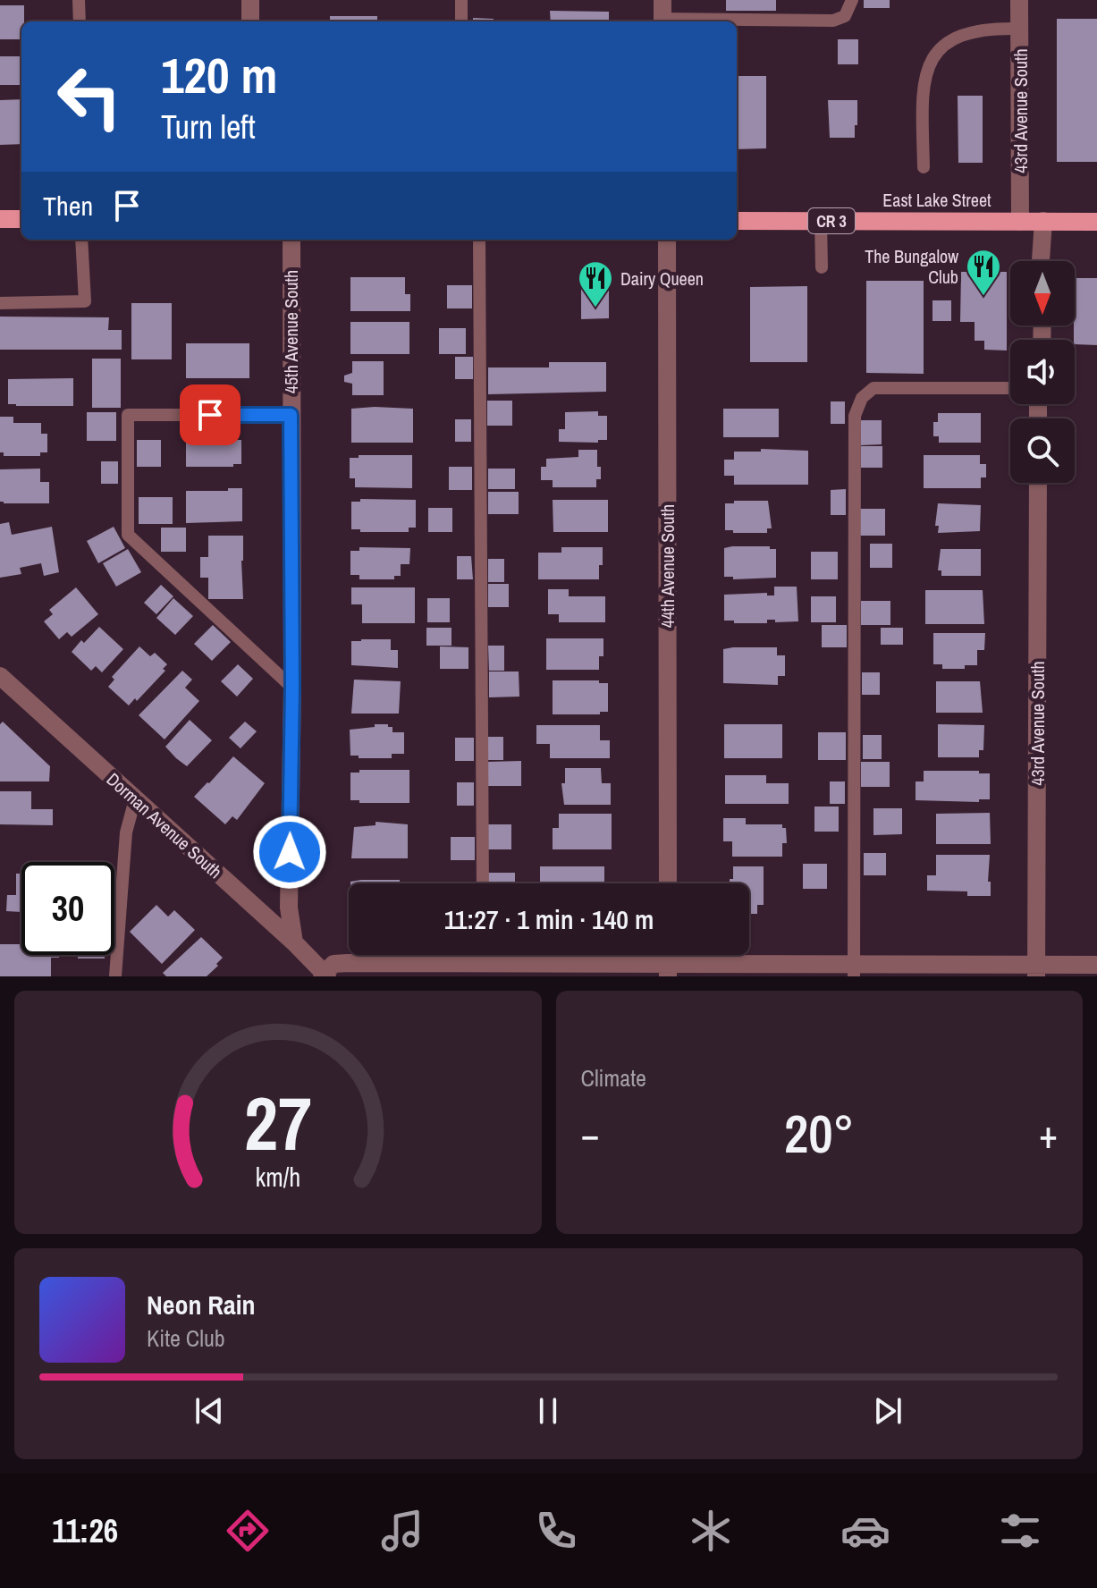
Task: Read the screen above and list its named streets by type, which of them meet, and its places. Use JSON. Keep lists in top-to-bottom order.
{
  "streets": {
    "main road": ["East Lake Street", "CR 3"],
    "street": [
      "43rd Avenue South",
      "45th Avenue South",
      "44th Avenue South",
      "Dorman Avenue South"
    ]
  },
  "crossings": [
    ["43rd Avenue South", "East Lake Street"],
    ["45th Avenue South", "Dorman Avenue South"]
  ],
  "places": {
    "restaurant": ["The Bungalow Club", "Dairy Queen"]
  },
  "north": "bottom",
  "page": {
    "turn": ["120 m", "Turn left"],
    "then": "Then",
    "limit": "30",
    "trip": "11:27 · 1 min · 140 m",
    "tile": "Climate",
    "heat": ["−", "20°", "+"],
    "song": ["Neon Rain", "Kite Club"],
    "tabs": "11:26",
    "gauge": ["27", "km/h"]
  }
}
